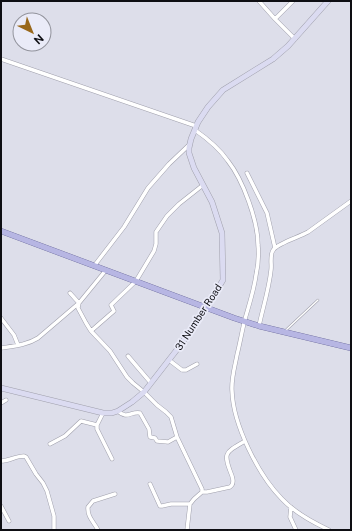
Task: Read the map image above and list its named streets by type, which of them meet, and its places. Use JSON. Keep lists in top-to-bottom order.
{
  "streets": {
    "main road": ["31 Number Road"]
  },
  "north": "bottom right"
}
